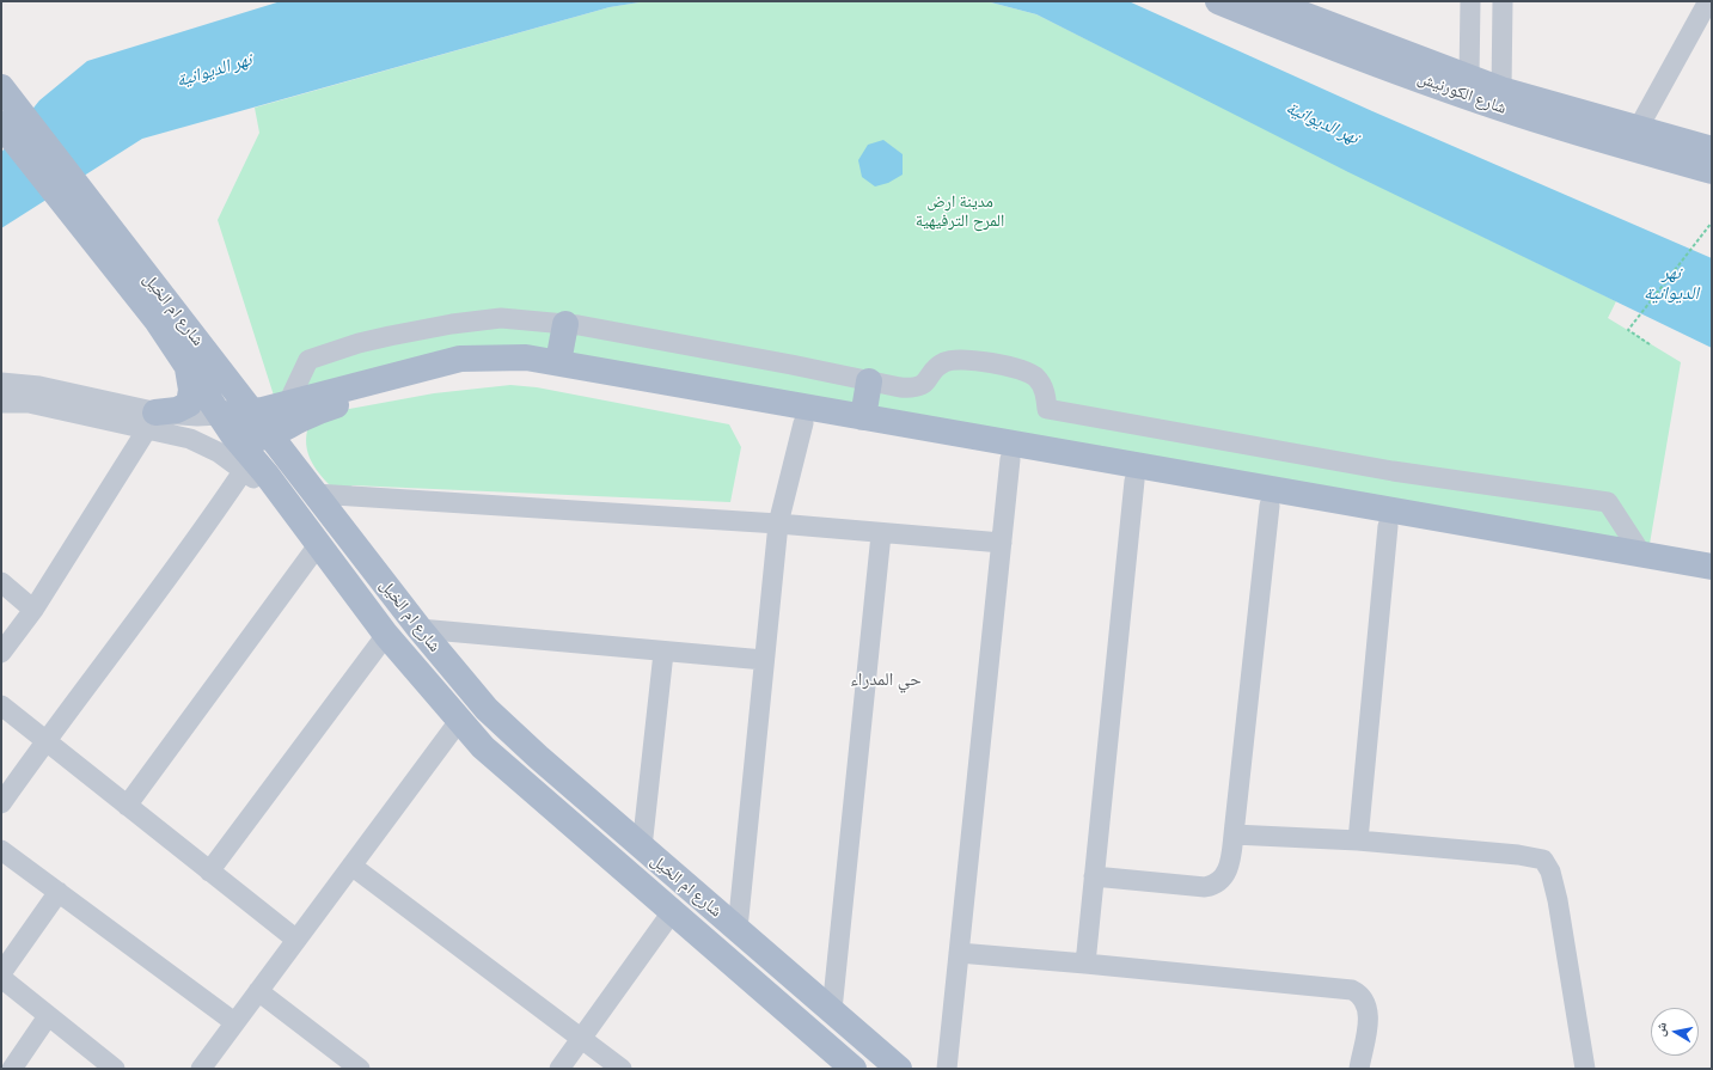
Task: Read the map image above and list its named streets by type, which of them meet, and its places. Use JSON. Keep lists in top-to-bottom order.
{
  "streets": {
    "main road": ["شارع الكورنيش", "شارع ام الخيل"]
  },
  "districts": ["حي المدراء"],
  "water": ["نهر الديوانية"],
  "parks": ["مدينة ارض المرح الترفيهية"],
  "north": "left"
}
